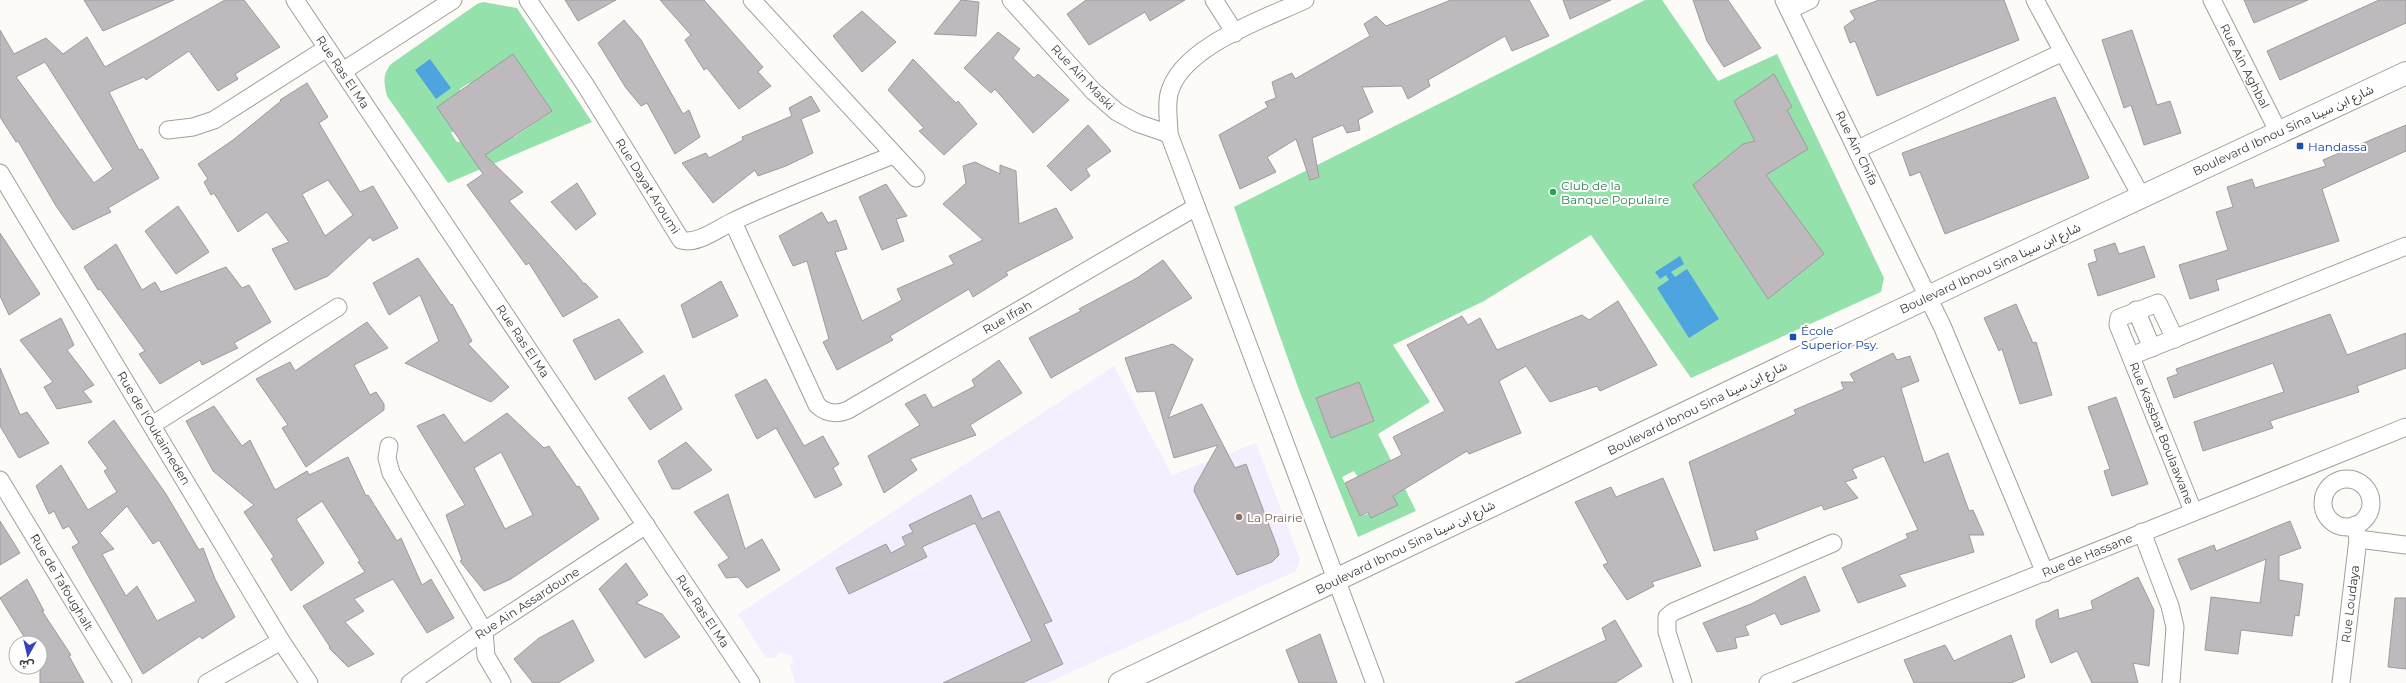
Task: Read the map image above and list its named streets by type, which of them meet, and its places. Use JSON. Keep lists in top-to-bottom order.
{
  "streets": {
    "main road": ["Boulevard Ibnou Sina شارع ابن سينا"],
    "street": [
      "Rue Ain Aghbal",
      "Rue Ras El Ma",
      "Rue Ain Maski",
      "Rue Ain Chifa",
      "Rue Dayat Aroumi",
      "Rue Ifrah",
      "Rue de l'Oukaimeden",
      "Rue Kassbat Boulaawane",
      "Rue de Hassane",
      "Rue de Tafoughalt",
      "Rue Ain Assardoune",
      "Rue Loudaya"
    ]
  },
  "crossings": [
    ["Rue Ain Aghbal", "Boulevard Ibnou Sina شارع ابن سينا"],
    ["Rue Ras El Ma", "Rue Ain Assardoune"],
    ["Boulevard Ibnou Sina شارع ابن سينا", "Rue Ain Chifa"],
    ["Rue Ain Chifa", "Rue de Hassane"],
    ["Rue Dayat Aroumi", "Rue Ifrah"],
    ["Rue Kassbat Boulaawane", "Rue de Hassane"]
  ],
  "places": {
    "transit": ["Handassa", "École Superior Psy."],
    "other": ["Club de la Banque Populaire", "La Prairie"]
  },
  "north": "bottom"
}
